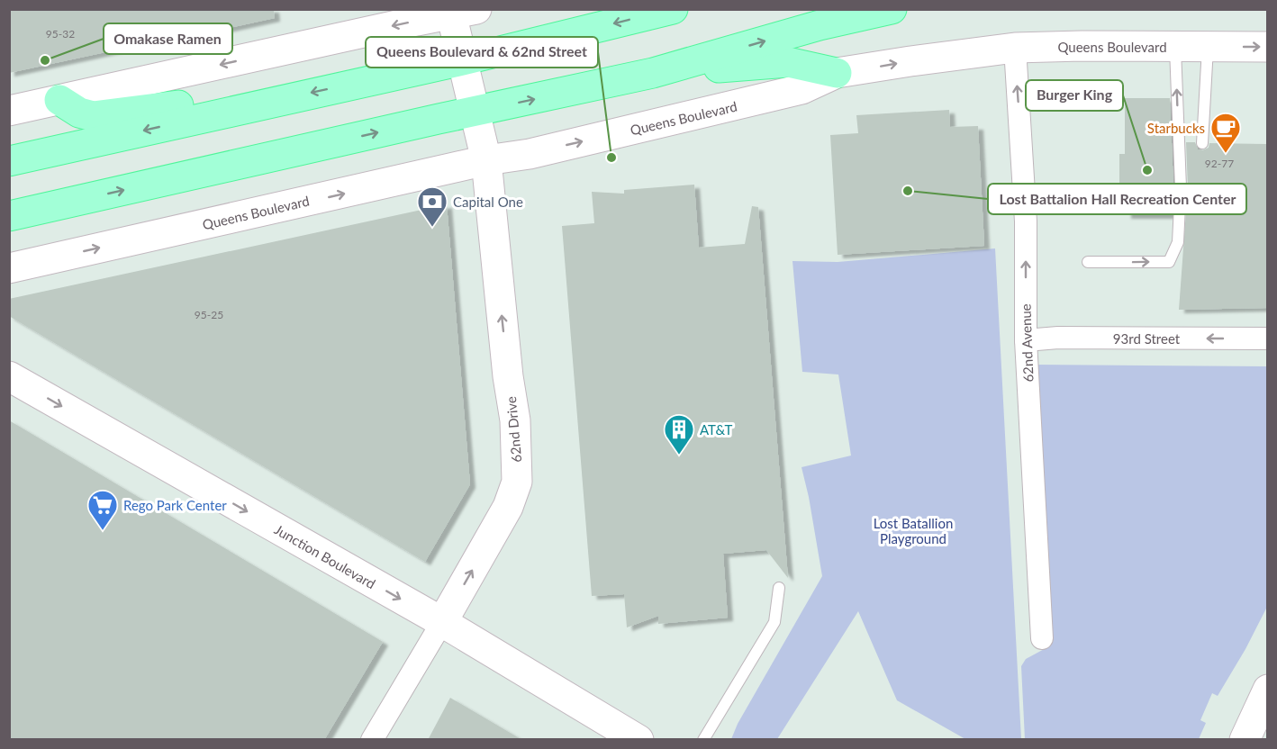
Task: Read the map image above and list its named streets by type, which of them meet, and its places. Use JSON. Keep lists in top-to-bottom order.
{
  "streets": {
    "street": [
      "Queens Boulevard",
      "93rd Street",
      "62nd Avenue",
      "62nd Drive",
      "Junction Boulevard"
    ]
  },
  "crossings": [
    ["Queens Boulevard", "62nd Avenue"],
    ["Queens Boulevard", "62nd Drive"],
    ["93rd Street", "62nd Avenue"],
    ["62nd Drive", "Junction Boulevard"]
  ],
  "one_way": [
    "93rd Street",
    "62nd Avenue",
    "62nd Drive",
    "Junction Boulevard"
  ],
  "parks": ["Lost Batallion Playground"],
  "places": {
    "other": [
      "Omakase Ramen",
      "Queens Boulevard & 62nd Street",
      "Burger King",
      "Lost Battalion Hall Recreation Center"
    ],
    "cafe": ["Starbucks"],
    "bank": ["Capital One"],
    "building": ["AT&T"],
    "supermarket": ["Rego Park Center"]
  },
  "house_numbers": ["95-32", "92-77", "95-25"]
}
